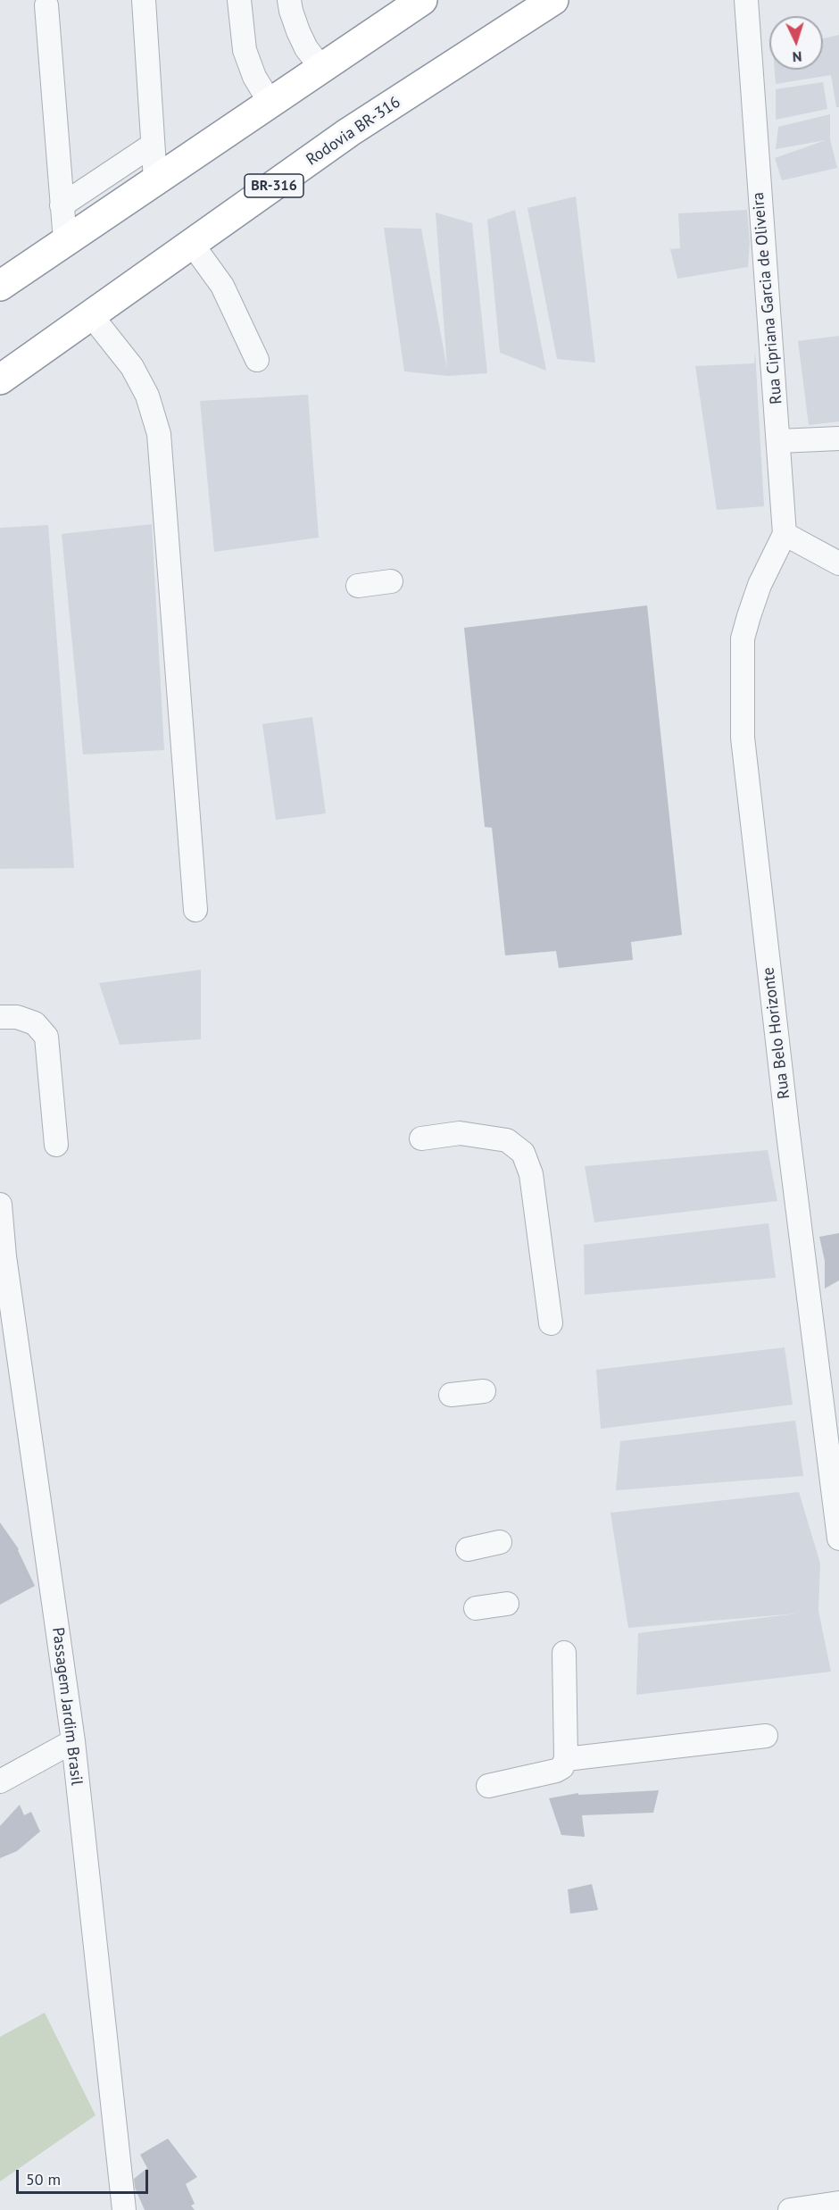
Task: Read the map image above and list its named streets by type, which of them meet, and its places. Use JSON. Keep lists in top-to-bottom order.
{
  "streets": {
    "highway": ["Rodovia BR-316", "BR-316"],
    "street": ["Rua Cipriana Garcia de Oliveira", "Rua Belo Horizonte", "Passagem Jardim Brasil"]
  },
  "crossings": [
    ["Rua Cipriana Garcia de Oliveira", "Rua Belo Horizonte"]
  ],
  "scale_bar": "50 m",
  "north": "bottom"
}
